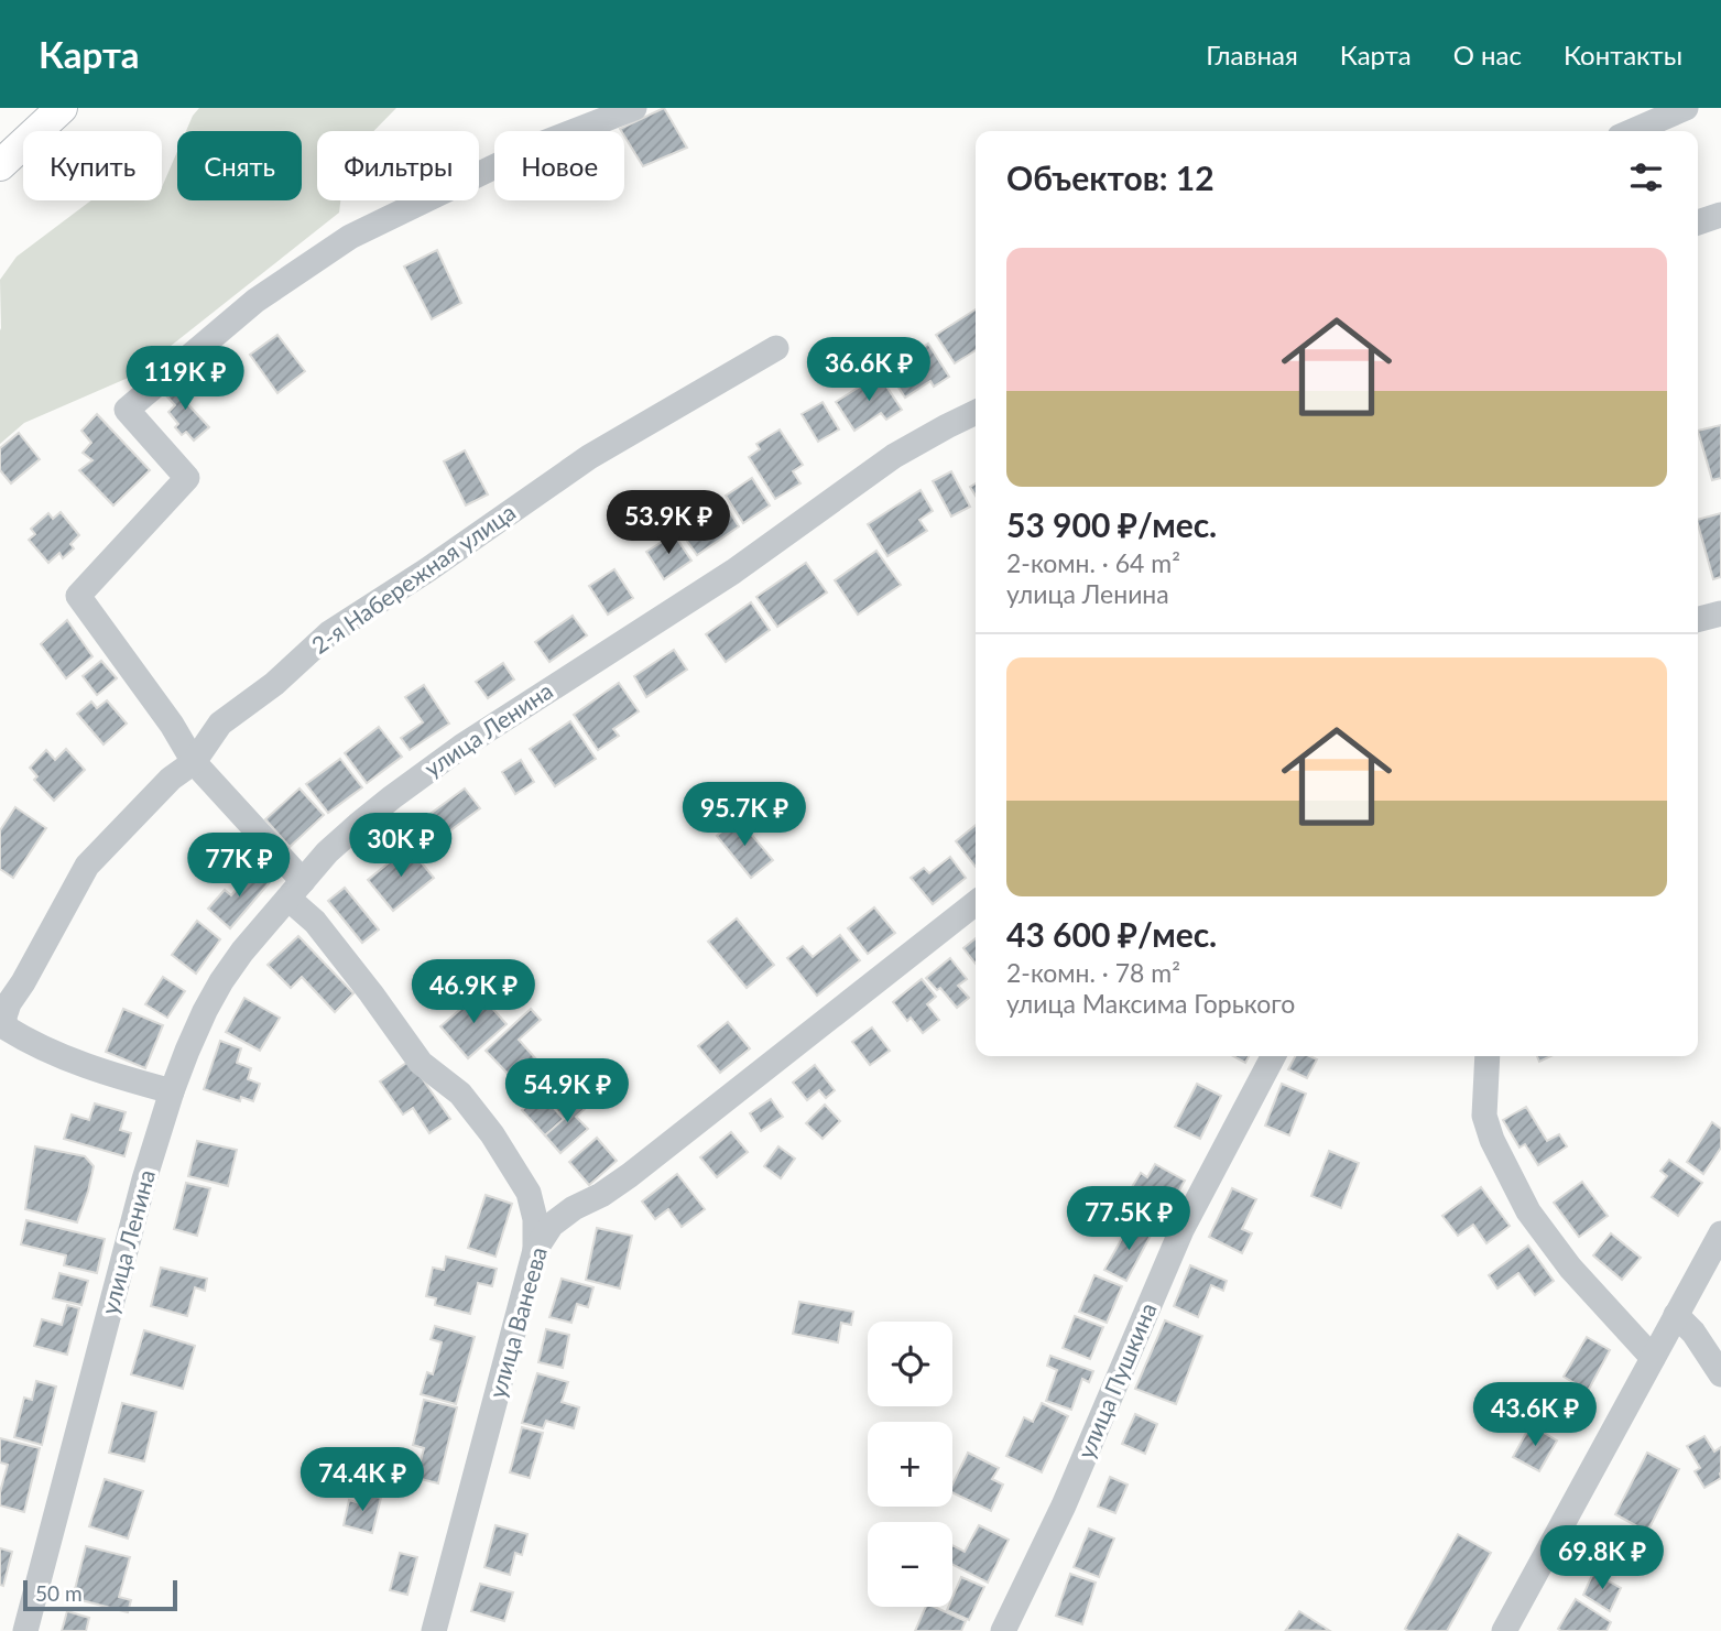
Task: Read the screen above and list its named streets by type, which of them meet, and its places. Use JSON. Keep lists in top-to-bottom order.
{
  "streets": {
    "street": [
      "2-я Набережная улица",
      "улица Ленина",
      "улица Ванеева",
      "улица Пушкина"
    ]
  },
  "crossings": [
    ["2-я Набережная улица", "улица Ленина"]
  ],
  "scale_bar": "50 m",
  "page": {
    "header": "Карта",
    "nav": [
      "Главная",
      "Карта",
      "О нас",
      "Контакты"
    ],
    "chip": [
      "Купить",
      "Снять",
      "Фильтры",
      "Новое"
    ],
    "heading": "Объектов: 12",
    "list": [
      {
        "name": "53 900 ₽/мес.",
        "note": "2-комн. · 64 m² · улица Ленина"
      },
      {
        "name": "43 600 ₽/мес.",
        "note": "2-комн. · 78 m² · улица Максима Горького"
      }
    ],
    "price": [
      "36.6K ₽",
      "119K ₽",
      "53.9K ₽",
      "95.7K ₽",
      "30K ₽",
      "77K ₽",
      "46.9K ₽",
      "54.9K ₽",
      "77.5K ₽",
      "43.6K ₽",
      "74.4K ₽",
      "69.8K ₽"
    ],
    "map_buttons": ["+", "−"],
    "scale": "50 m"
  }
}
